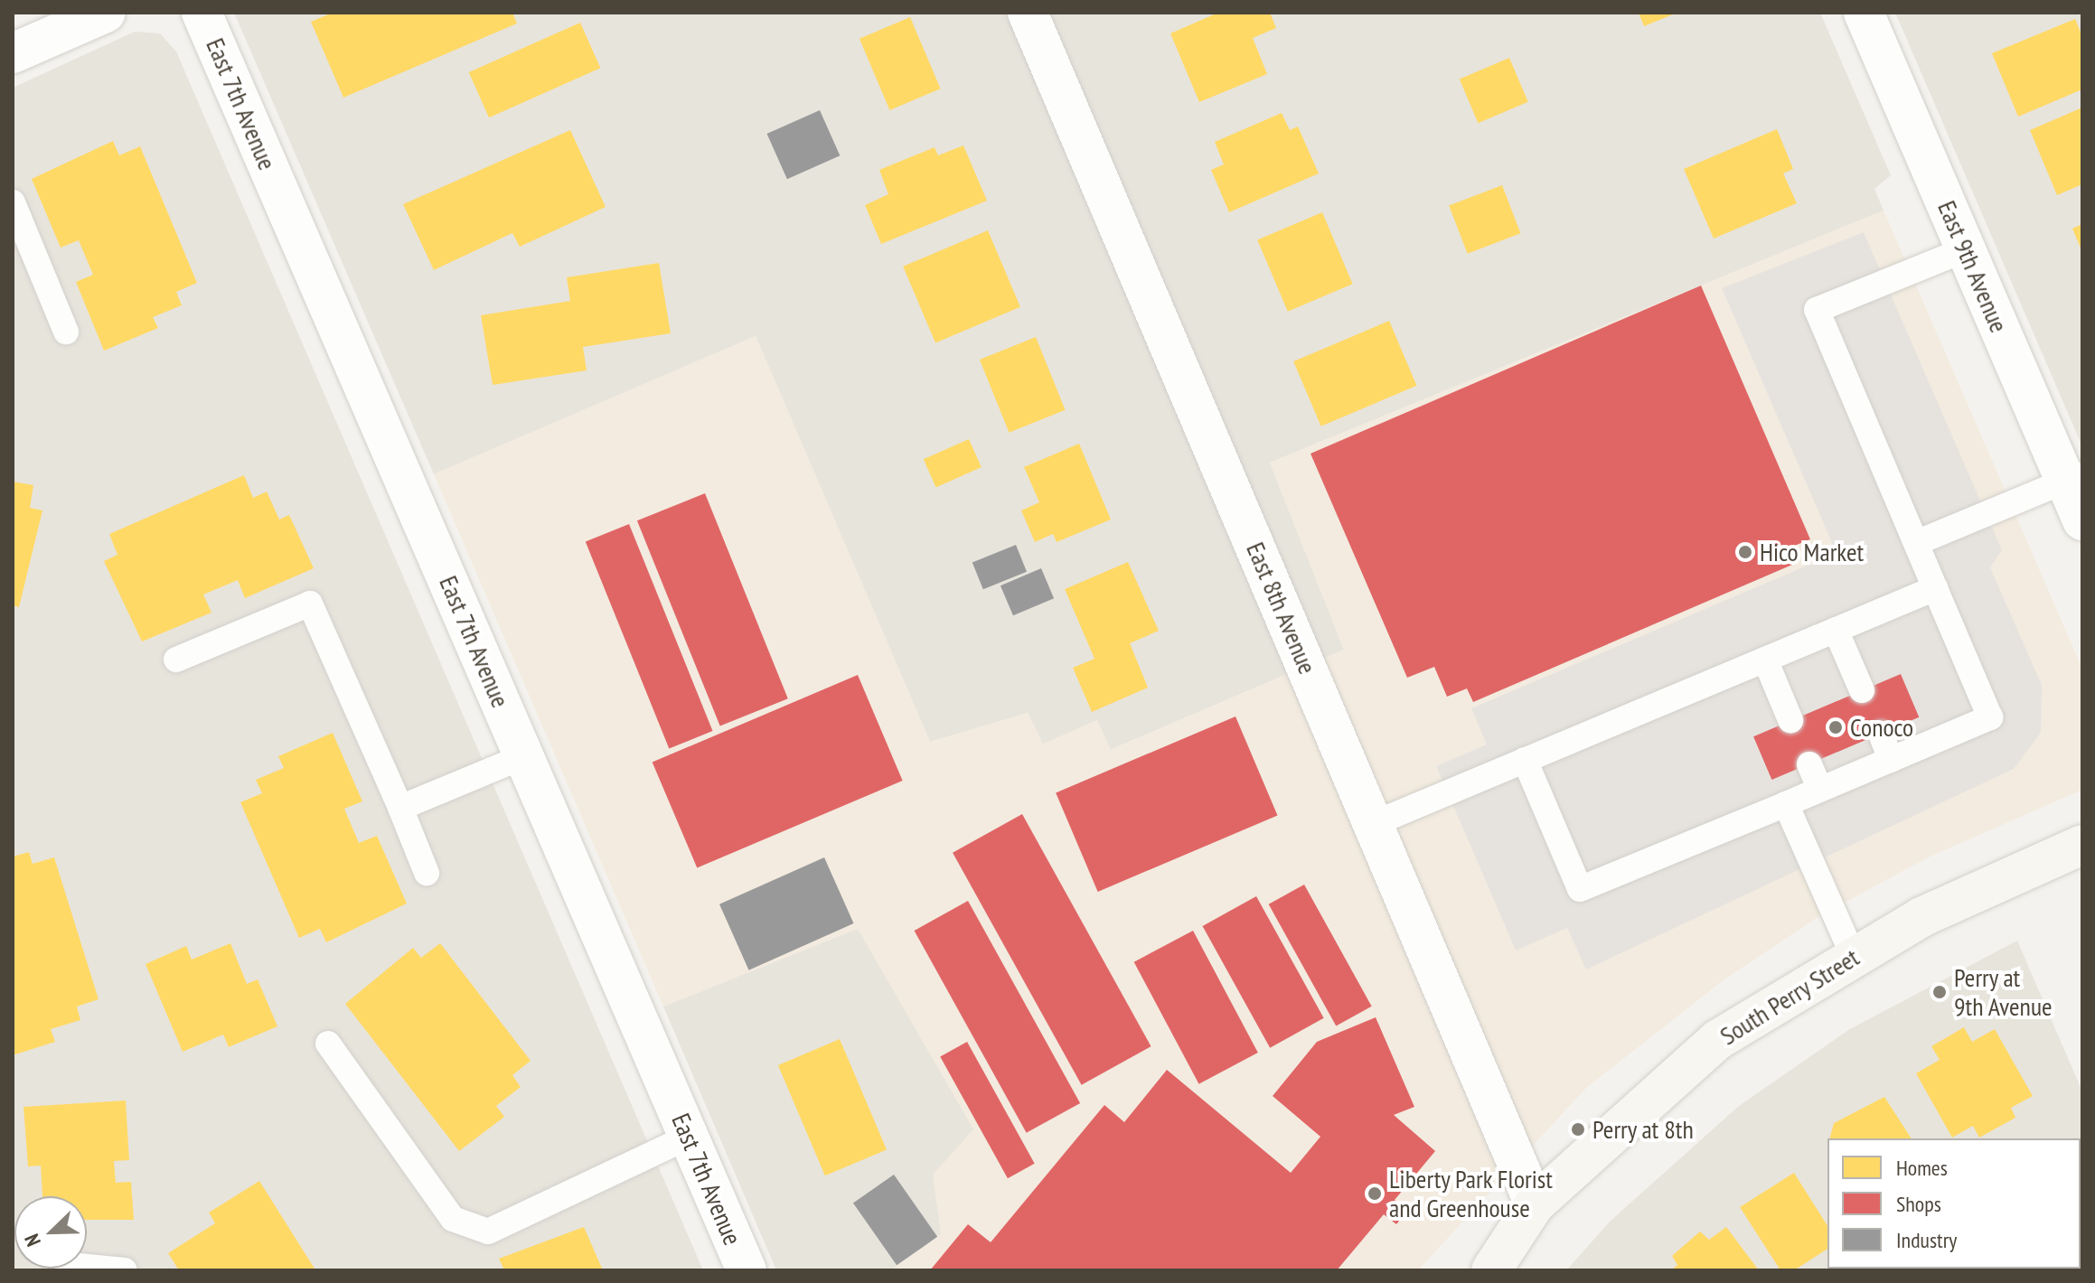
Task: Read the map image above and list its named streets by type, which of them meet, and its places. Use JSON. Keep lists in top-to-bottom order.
{
  "streets": {
    "main road": ["South Perry Street"],
    "street": ["East 7th Avenue", "East 9th Avenue", "East 8th Avenue"]
  },
  "crossings": [
    ["East 8th Avenue", "South Perry Street"]
  ],
  "places": [
    "Hico Market",
    "Conoco",
    "Perry at 9th Avenue",
    "Perry at 8th",
    "Liberty Park Florist and Greenhouse"
  ],
  "legend": ["Homes", "Shops", "Industry"],
  "north": "bottom left"
}
